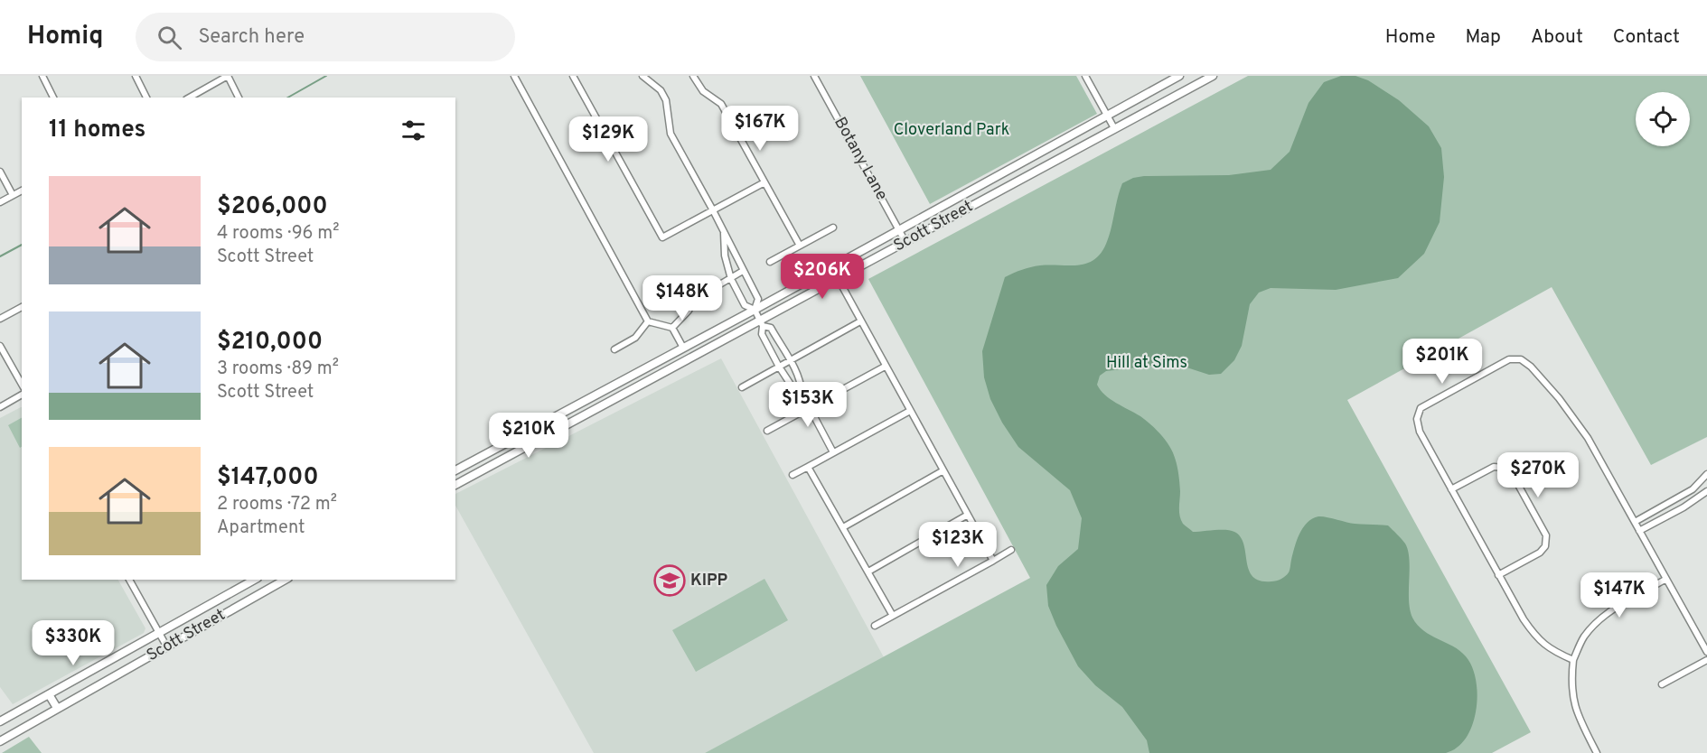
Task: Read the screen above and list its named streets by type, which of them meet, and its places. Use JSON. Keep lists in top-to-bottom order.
{
  "streets": {
    "main road": ["Scott Street"],
    "street": ["Botany Lane"]
  },
  "crossings": [
    ["Botany Lane", "Scott Street"]
  ],
  "parks": ["Cloverland Park", "Hill at Sims"],
  "places": {
    "school or university": ["KIPP"]
  },
  "page": {
    "header": "Homiq",
    "search": "Search here",
    "nav": [
      "Home",
      "Map",
      "About",
      "Contact"
    ],
    "heading": "11 homes",
    "price": [
      "$167K",
      "$129K",
      "$206K",
      "$148K",
      "$201K",
      "$153K",
      "$210K",
      "$270K",
      "$123K",
      "$147K",
      "$330K"
    ],
    "list": [
      {
        "name": "$206,000",
        "note": "4 rooms · 96 m² · Scott Street"
      },
      {
        "name": "$210,000",
        "note": "3 rooms · 89 m² · Scott Street"
      },
      {
        "name": "$147,000",
        "note": "2 rooms · 72 m² · Apartment"
      }
    ]
  }
}
